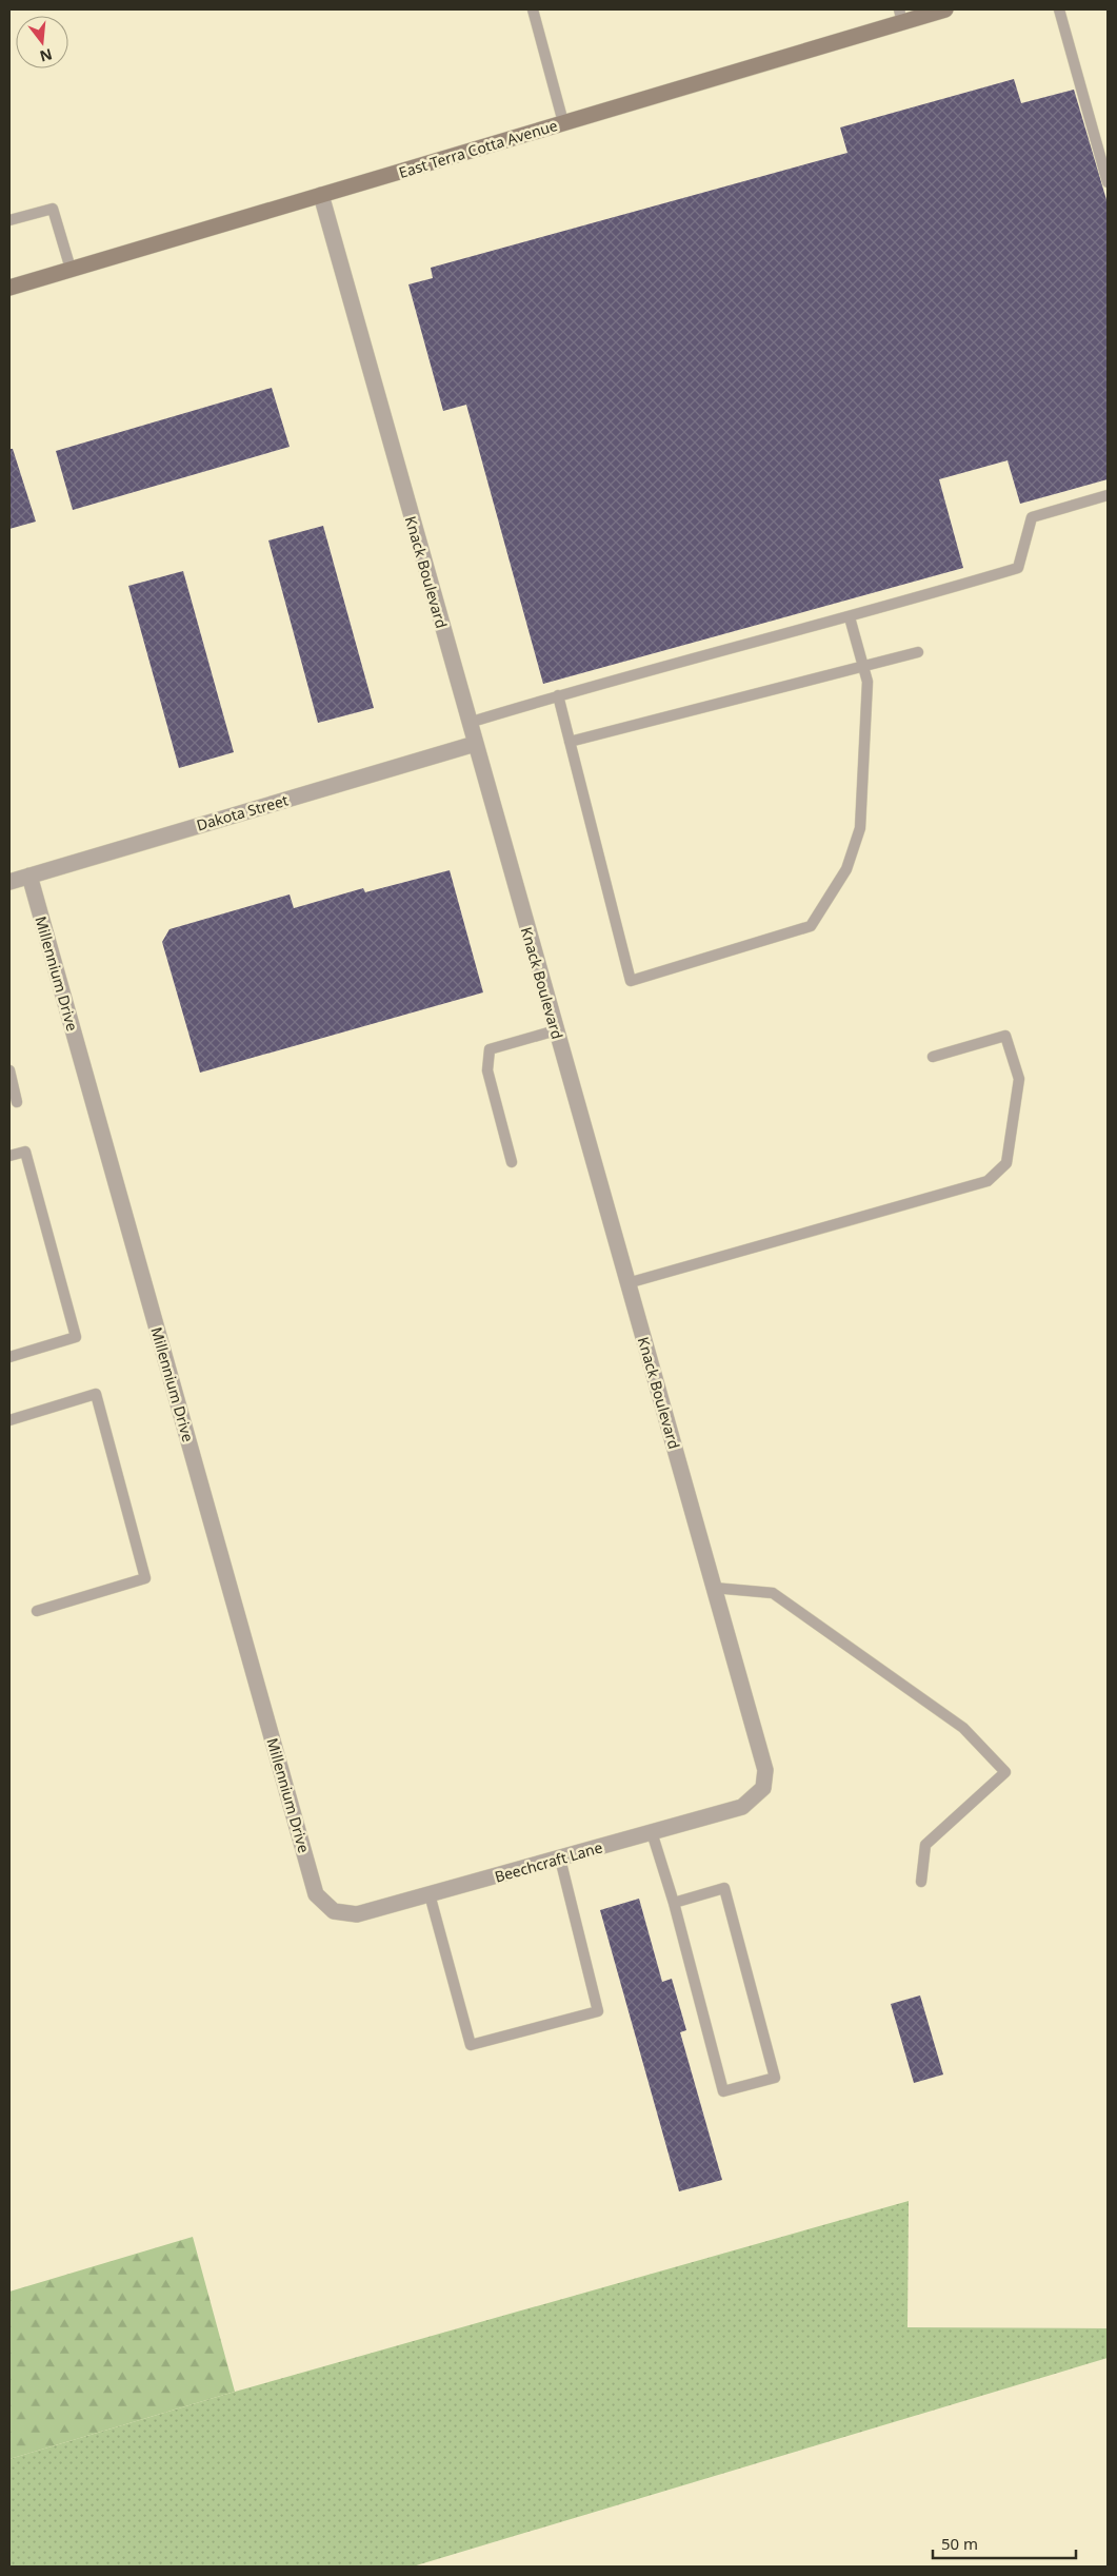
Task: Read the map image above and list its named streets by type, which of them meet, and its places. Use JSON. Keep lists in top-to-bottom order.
{
  "streets": {
    "main road": ["East Terra Cotta Avenue"],
    "street": [
      "Knack Boulevard",
      "Dakota Street",
      "Millennium Drive",
      "Beechcraft Lane"
    ]
  },
  "crossings": [
    ["East Terra Cotta Avenue", "Knack Boulevard"],
    ["Knack Boulevard", "Dakota Street"],
    ["Knack Boulevard", "Beechcraft Lane"],
    ["Dakota Street", "Millennium Drive"],
    ["Millennium Drive", "Beechcraft Lane"]
  ],
  "scale_bar": "50 m",
  "north": "bottom"
}
